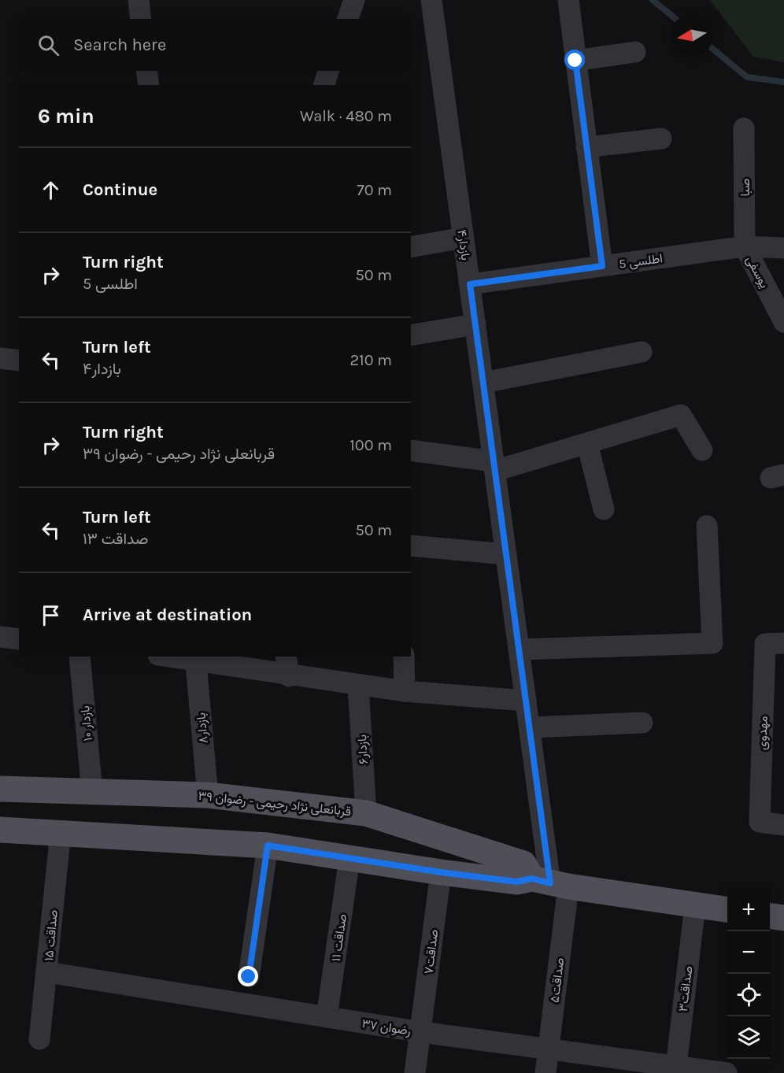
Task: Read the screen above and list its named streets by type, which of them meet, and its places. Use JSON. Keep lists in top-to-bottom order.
{
  "streets": {
    "main road": ["قربانعلی نژاد رحیمی - رضوان ۳۹"],
    "street": [
      "صبا",
      "بازدار۴",
      "اطلسی 5",
      "یوسفی",
      "بازدار ۱۰",
      "بازدار۸",
      "مهدوی",
      "بازدار۶",
      "صداقت ۱۵",
      "صداقت ۱۱",
      "صداقت۷",
      "صداقت۵",
      "صداقت۳",
      "رضوان ۳۷"
    ]
  },
  "crossings": [
    ["صبا", "اطلسی 5"],
    ["صبا", "یوسفی"],
    ["بازدار۴", "اطلسی 5"],
    ["بازدار۴", "قربانعلی نژاد رحیمی - رضوان ۳۹"],
    ["بازدار۴", "صداقت۵"],
    ["اطلسی 5", "یوسفی"],
    ["بازدار ۱۰", "قربانعلی نژاد رحیمی - رضوان ۳۹"],
    ["بازدار۸", "قربانعلی نژاد رحیمی - رضوان ۳۹"],
    ["بازدار۶", "قربانعلی نژاد رحیمی - رضوان ۳۹"],
    ["قربانعلی نژاد رحیمی - رضوان ۳۹", "صداقت۵"],
    ["صداقت ۱۵", "رضوان ۳۷"],
    ["صداقت ۱۱", "رضوان ۳۷"],
    ["صداقت۷", "رضوان ۳۷"],
    ["صداقت۵", "رضوان ۳۷"],
    ["صداقت۳", "رضوان ۳۷"]
  ],
  "north": "left",
  "page": {
    "search": "Search here",
    "heading": ["6 min", "Walk · 480 m"],
    "list": [
      ["Continue", "70 m"],
      ["Turn right", "اطلسی 5", "50 m"],
      ["Turn left", "بازدار۴", "210 m"],
      ["Turn right", "قربانعلی نژاد رحیمی - رضوان ۳۹", "100 m"],
      ["Turn left", "صداقت ۱۳", "50 m"],
      "Arrive at destination"
    ],
    "map_buttons": ["+", "−"]
  }
}
